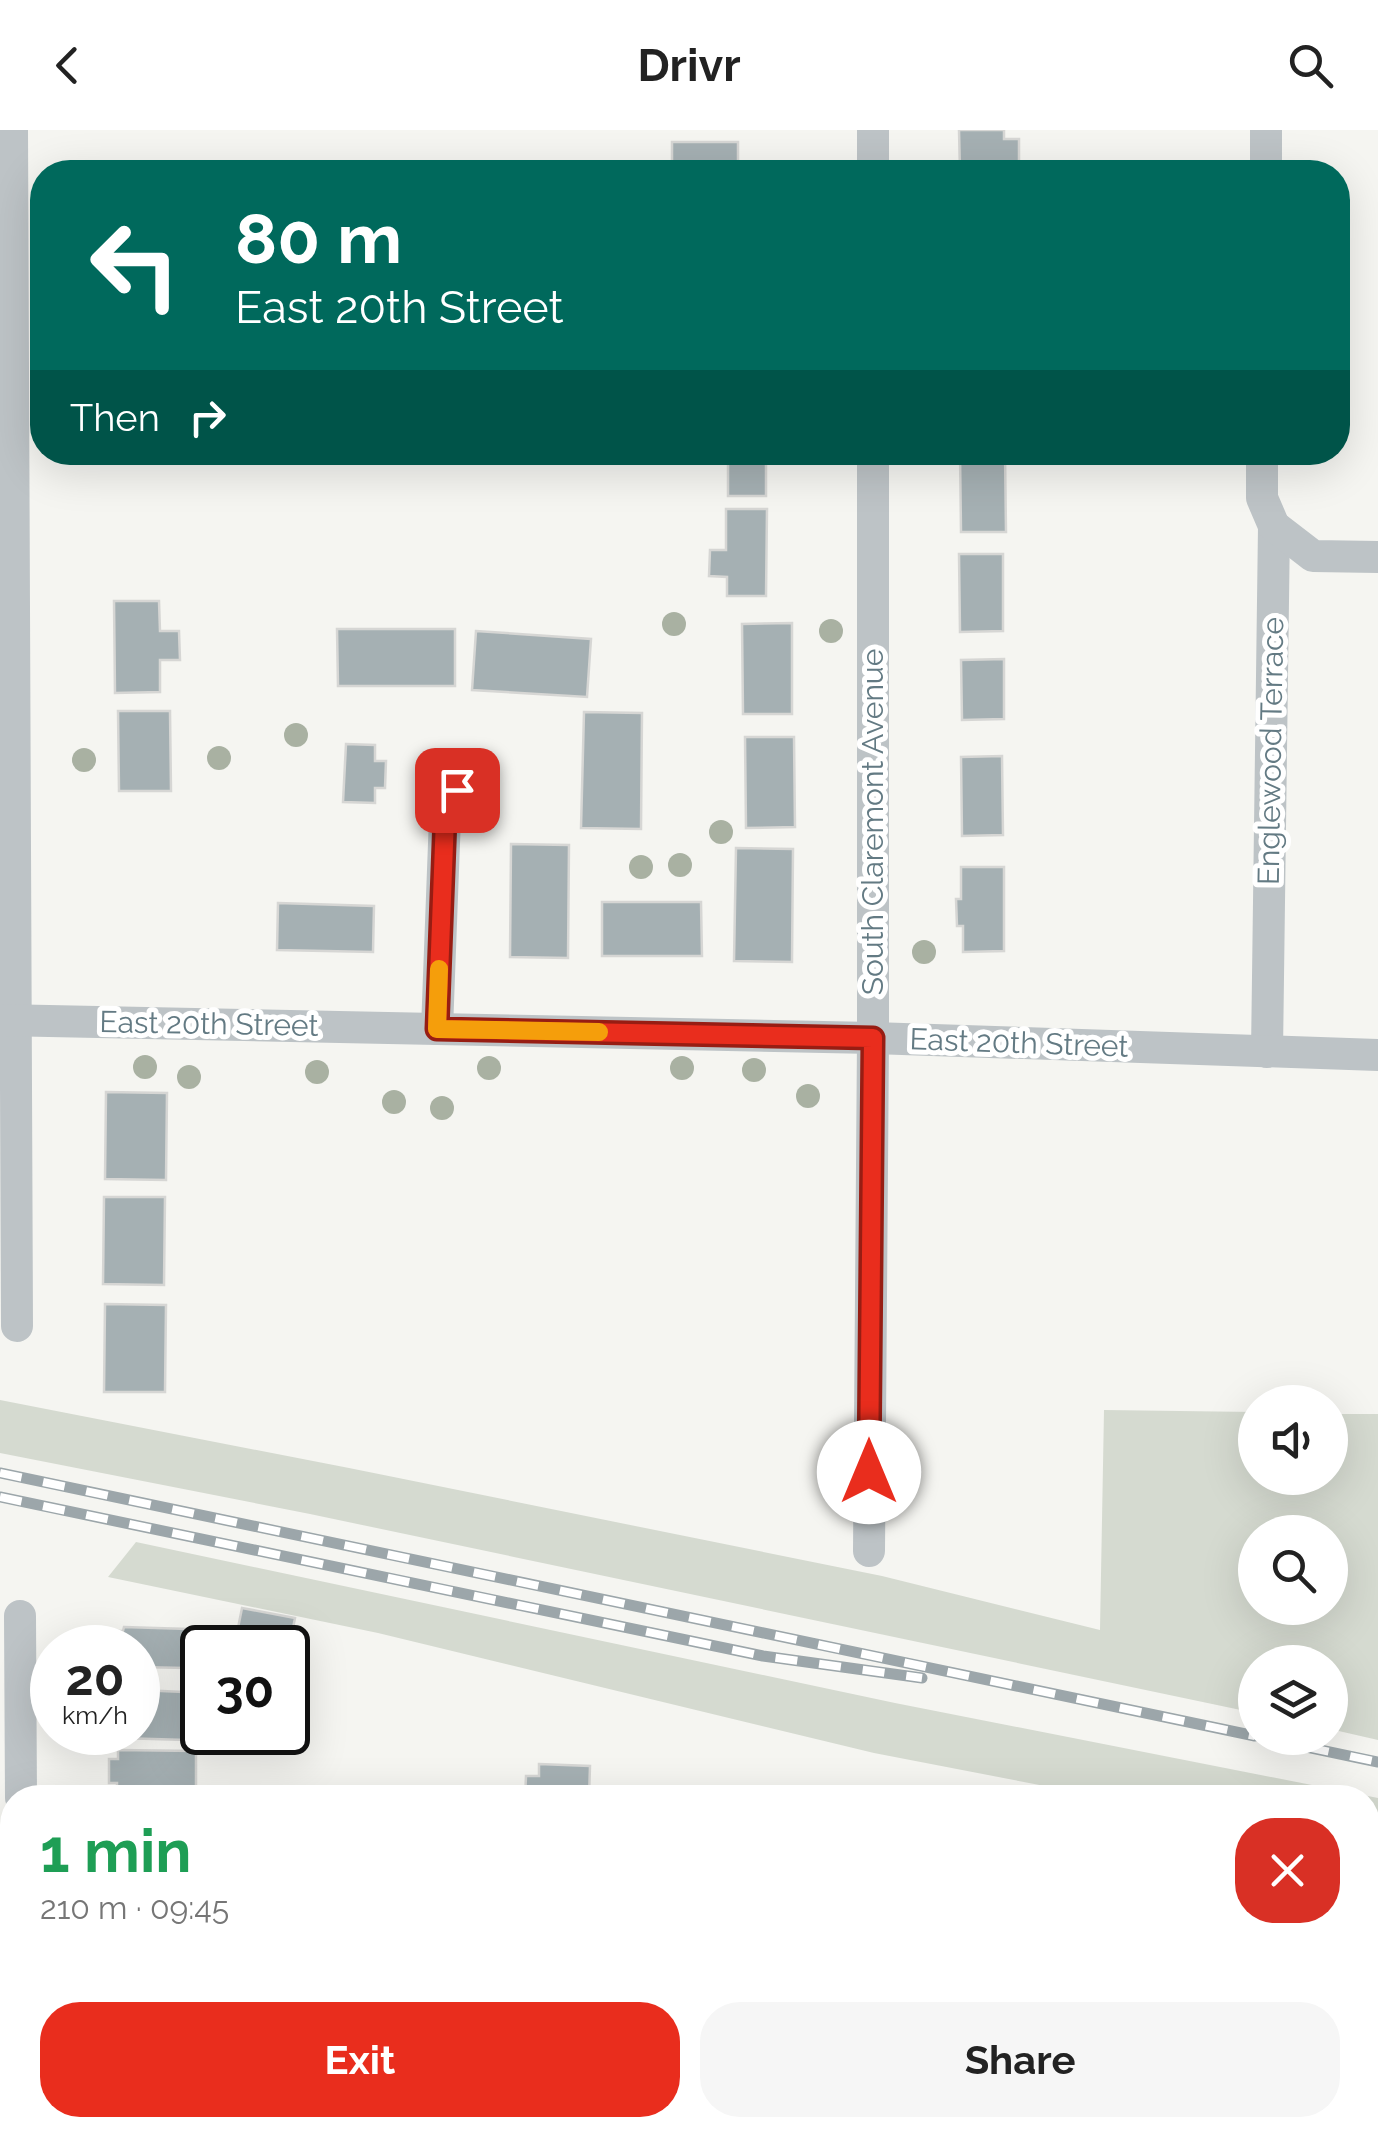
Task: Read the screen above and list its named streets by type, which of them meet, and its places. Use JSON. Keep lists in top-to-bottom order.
{
  "streets": {
    "street": ["Englewood Terrace", "South Claremont Avenue", "East 20th Street"]
  },
  "crossings": [
    ["Englewood Terrace", "East 20th Street"],
    ["South Claremont Avenue", "East 20th Street"]
  ],
  "page": {
    "header": "Drivr",
    "turn": ["80 m", "East 20th Street"],
    "then": "Then",
    "speed": "20 km/h",
    "limit": "30",
    "heading": ["1 min", "210 m · 09:45"],
    "buttons": ["Exit", "Share"]
  }
}
